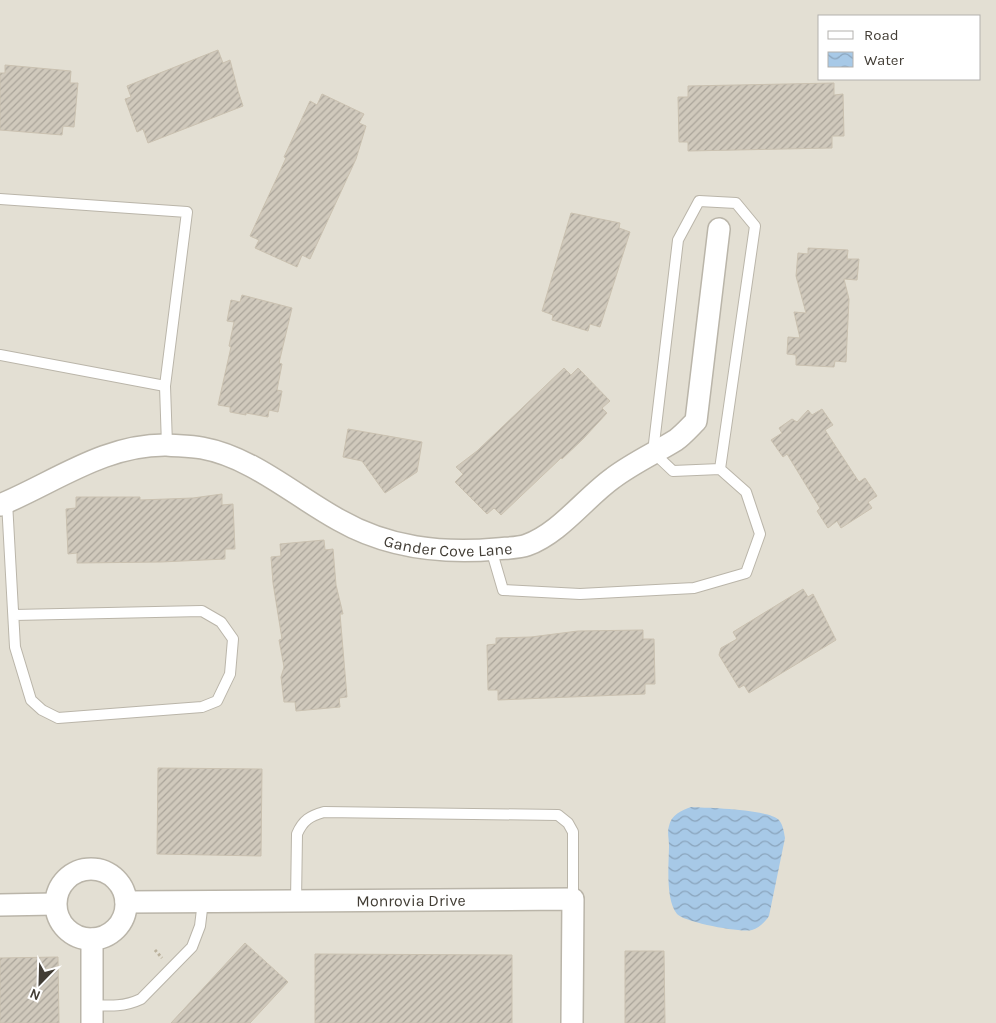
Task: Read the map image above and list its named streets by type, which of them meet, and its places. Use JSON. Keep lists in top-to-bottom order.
{
  "streets": {
    "street": ["Gander Cove Lane", "Monrovia Drive"]
  },
  "legend": ["Road", "Water"],
  "north": "bottom left"
}
